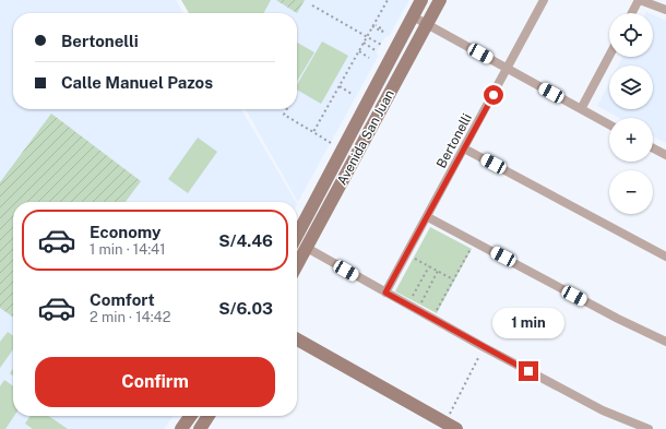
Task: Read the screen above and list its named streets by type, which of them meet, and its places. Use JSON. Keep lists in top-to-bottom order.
{
  "streets": {
    "main road": ["Avenida San Juan"],
    "street": ["Bertonelli"]
  },
  "page": {
    "map_buttons": ["+", "−"],
    "banner": ["Bertonelli", "Calle Manuel Pazos"],
    "list": [
      {
        "name": "Economy",
        "note": "1 min · 14:41",
        "value": "S/4.46"
      },
      {
        "name": "Comfort",
        "note": "2 min · 14:42",
        "value": "S/6.03"
      }
    ],
    "bubble": "1 min",
    "buttons": "Confirm"
  }
}
